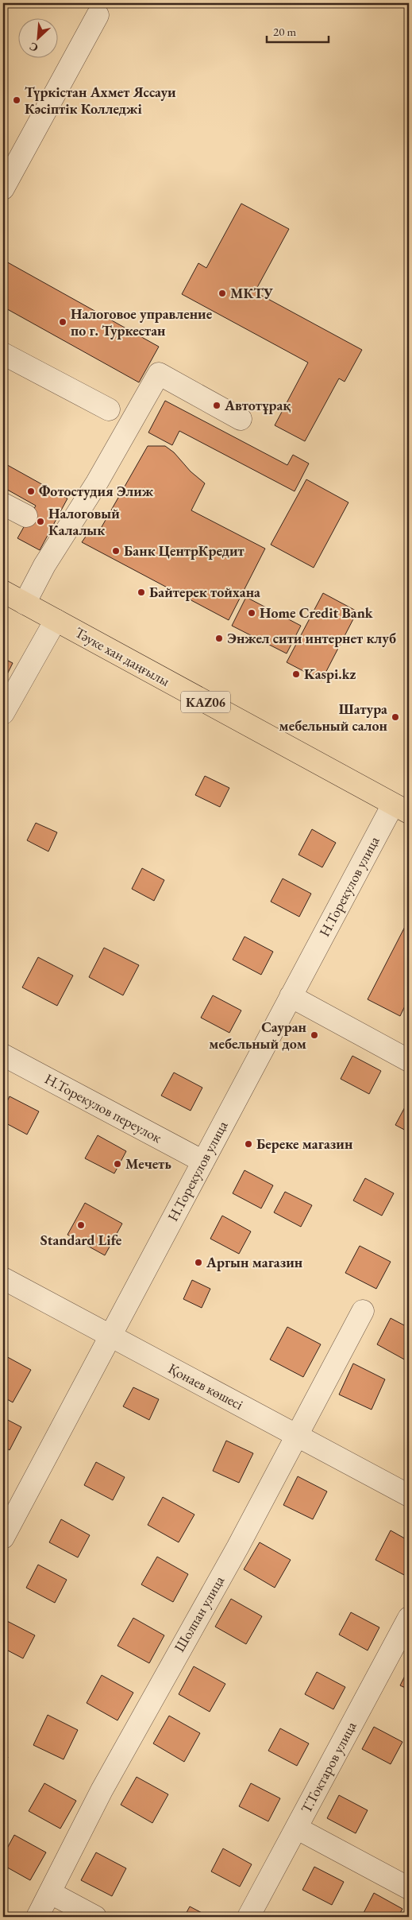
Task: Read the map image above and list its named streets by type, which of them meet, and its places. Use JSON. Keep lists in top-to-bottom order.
{
  "streets": {
    "main road": ["Тәуке хан даңғылы", "KАZ06"],
    "street": [
      "Н.Торекулов улица",
      "Н.Торекулов переулок",
      "Қонаев көшесі",
      "Шолпан улица",
      "Т.Токтаров улица"
    ]
  },
  "crossings": [
    ["Тәуке хан даңғылы", "Н.Торекулов улица"],
    ["Н.Торекулов улица", "Н.Торекулов переулок"],
    ["Н.Торекулов улица", "Қонаев көшесі"],
    ["Қонаев көшесі", "Шолпан улица"]
  ],
  "places": [
    "Түркістан Ахмет Яссауи Кәсіптік Колледжі",
    "МКТУ",
    "Налоговое управление по г. Туркестан",
    "Автотұрақ",
    "Фотостудия Элиж",
    "Налоговый Калалык",
    "Банк ЦентрКредит",
    "Байтерек тойхана",
    "Home Credit Bank",
    "Энжел сити интернет клуб",
    "Kaspi.kz",
    "Шатура мебельный салон",
    "Сауран мебельный дом",
    "Береке магазин",
    "Мечеть",
    "Standard Life",
    "Аргын магазин"
  ],
  "scale_bar": "20 m",
  "north": "bottom left"
}
